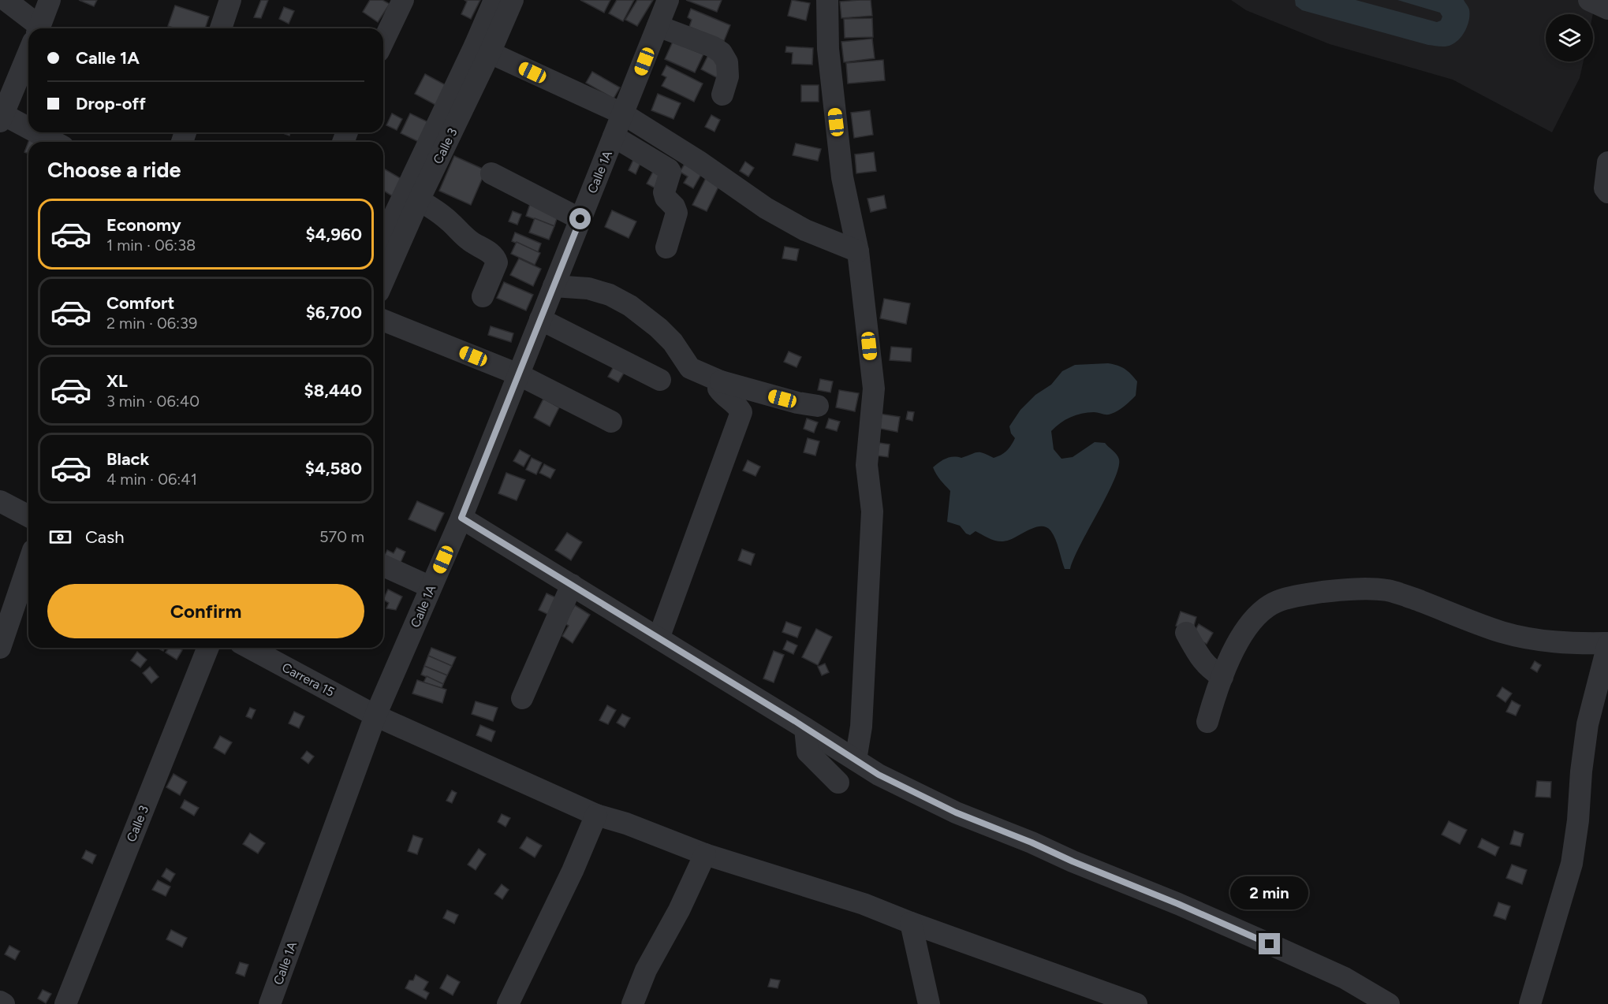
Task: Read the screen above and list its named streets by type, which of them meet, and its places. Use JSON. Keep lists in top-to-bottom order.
{
  "streets": {
    "street": ["Calle 3", "Calle 1A", "Carrera 15"]
  },
  "crossings": [
    ["Calle 1A", "Carrera 15"]
  ],
  "page": {
    "banner": ["Calle 1A", "Drop-off"],
    "heading": "Choose a ride",
    "list": [
      {
        "name": "Economy",
        "note": "1 min · 06:38",
        "value": "$4,960"
      },
      {
        "name": "Comfort",
        "note": "2 min · 06:39",
        "value": "$6,700"
      },
      {
        "name": "XL",
        "note": "3 min · 06:40",
        "value": "$8,440"
      },
      {
        "name": "Black",
        "note": "4 min · 06:41",
        "value": "$4,580"
      }
    ],
    "pay": ["Cash", "570 m"],
    "buttons": "Confirm",
    "bubble": "2 min"
  }
}
